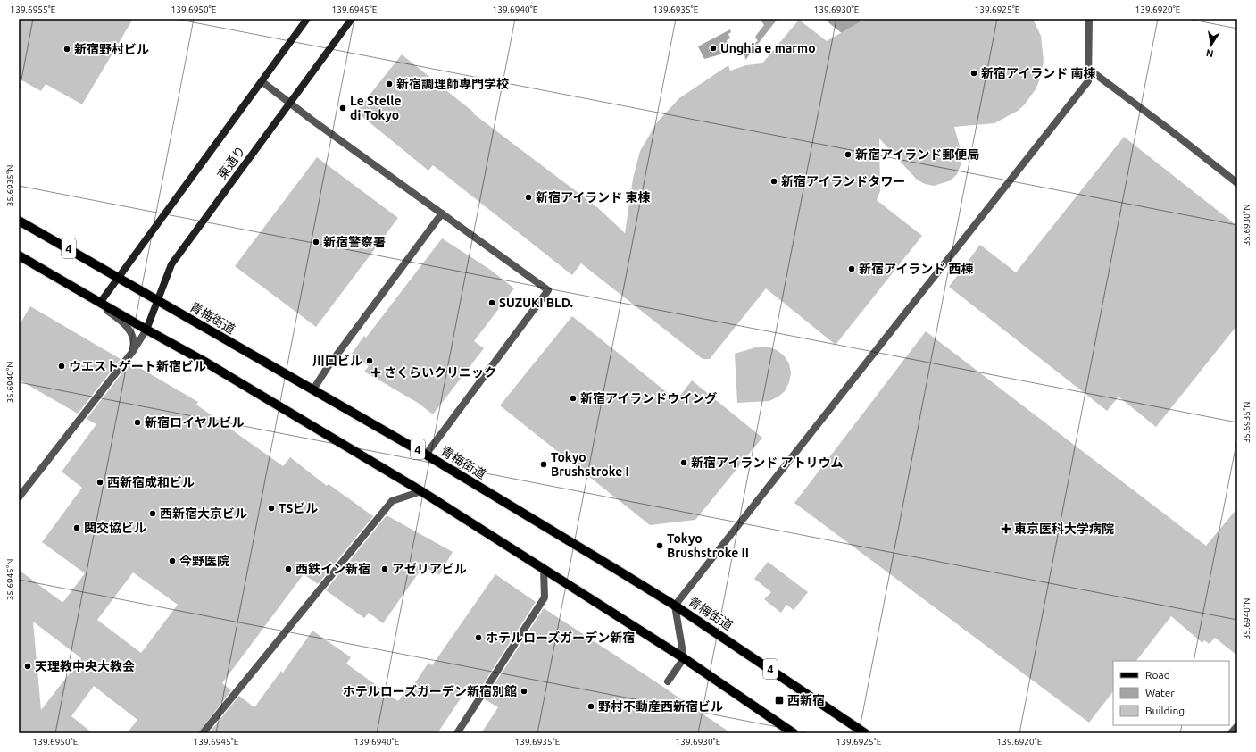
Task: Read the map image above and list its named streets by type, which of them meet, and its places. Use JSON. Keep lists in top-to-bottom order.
{
  "streets": {
    "main road": ["東通り", "4", "青梅街道"]
  },
  "crossings": [
    ["東通り", "青梅街道"]
  ],
  "places": {
    "other": [
      "Unghia e marmo",
      "新宿野村ビル",
      "新宿アイランド 南棟",
      "新宿調理師専門学校",
      "Le Stelle di Tokyo",
      "新宿アイランド郵便局",
      "新宿アイランドタワー",
      "新宿アイランド 東棟",
      "新宿警察署",
      "新宿アイランド 西棟",
      "SUZUKI BLD.",
      "川口ビル",
      "ウエストゲート新宿ビル",
      "新宿アイランドウイング",
      "新宿ロイヤルビル",
      "新宿アイランド アトリウム",
      "Tokyo Brushstroke I",
      "西新宿成和ビル",
      "TSビル",
      "西新宿大京ビル",
      "関交協ビル",
      "Tokyo Brushstroke II",
      "今野医院",
      "西鉄イン新宿",
      "アゼリアビル",
      "ホテルローズガーデン新宿",
      "天理教中央大教会",
      "ホテルローズガーデン新宿別館",
      "野村不動産西新宿ビル"
    ],
    "health": ["さくらいクリニック", "東京医科大学病院"],
    "transit": ["西新宿"]
  },
  "legend": ["Road", "Water", "Building"],
  "north": "bottom",
  "coordinates": [
    "139.6955°E",
    "139.6950°E",
    "139.6945°E",
    "139.6940°E",
    "139.6935°E",
    "139.6930°E",
    "139.6925°E",
    "139.6920°E",
    "35.6935°N",
    "35.6930°N",
    "35.6940°N",
    "35.6945°N"
  ]
}
